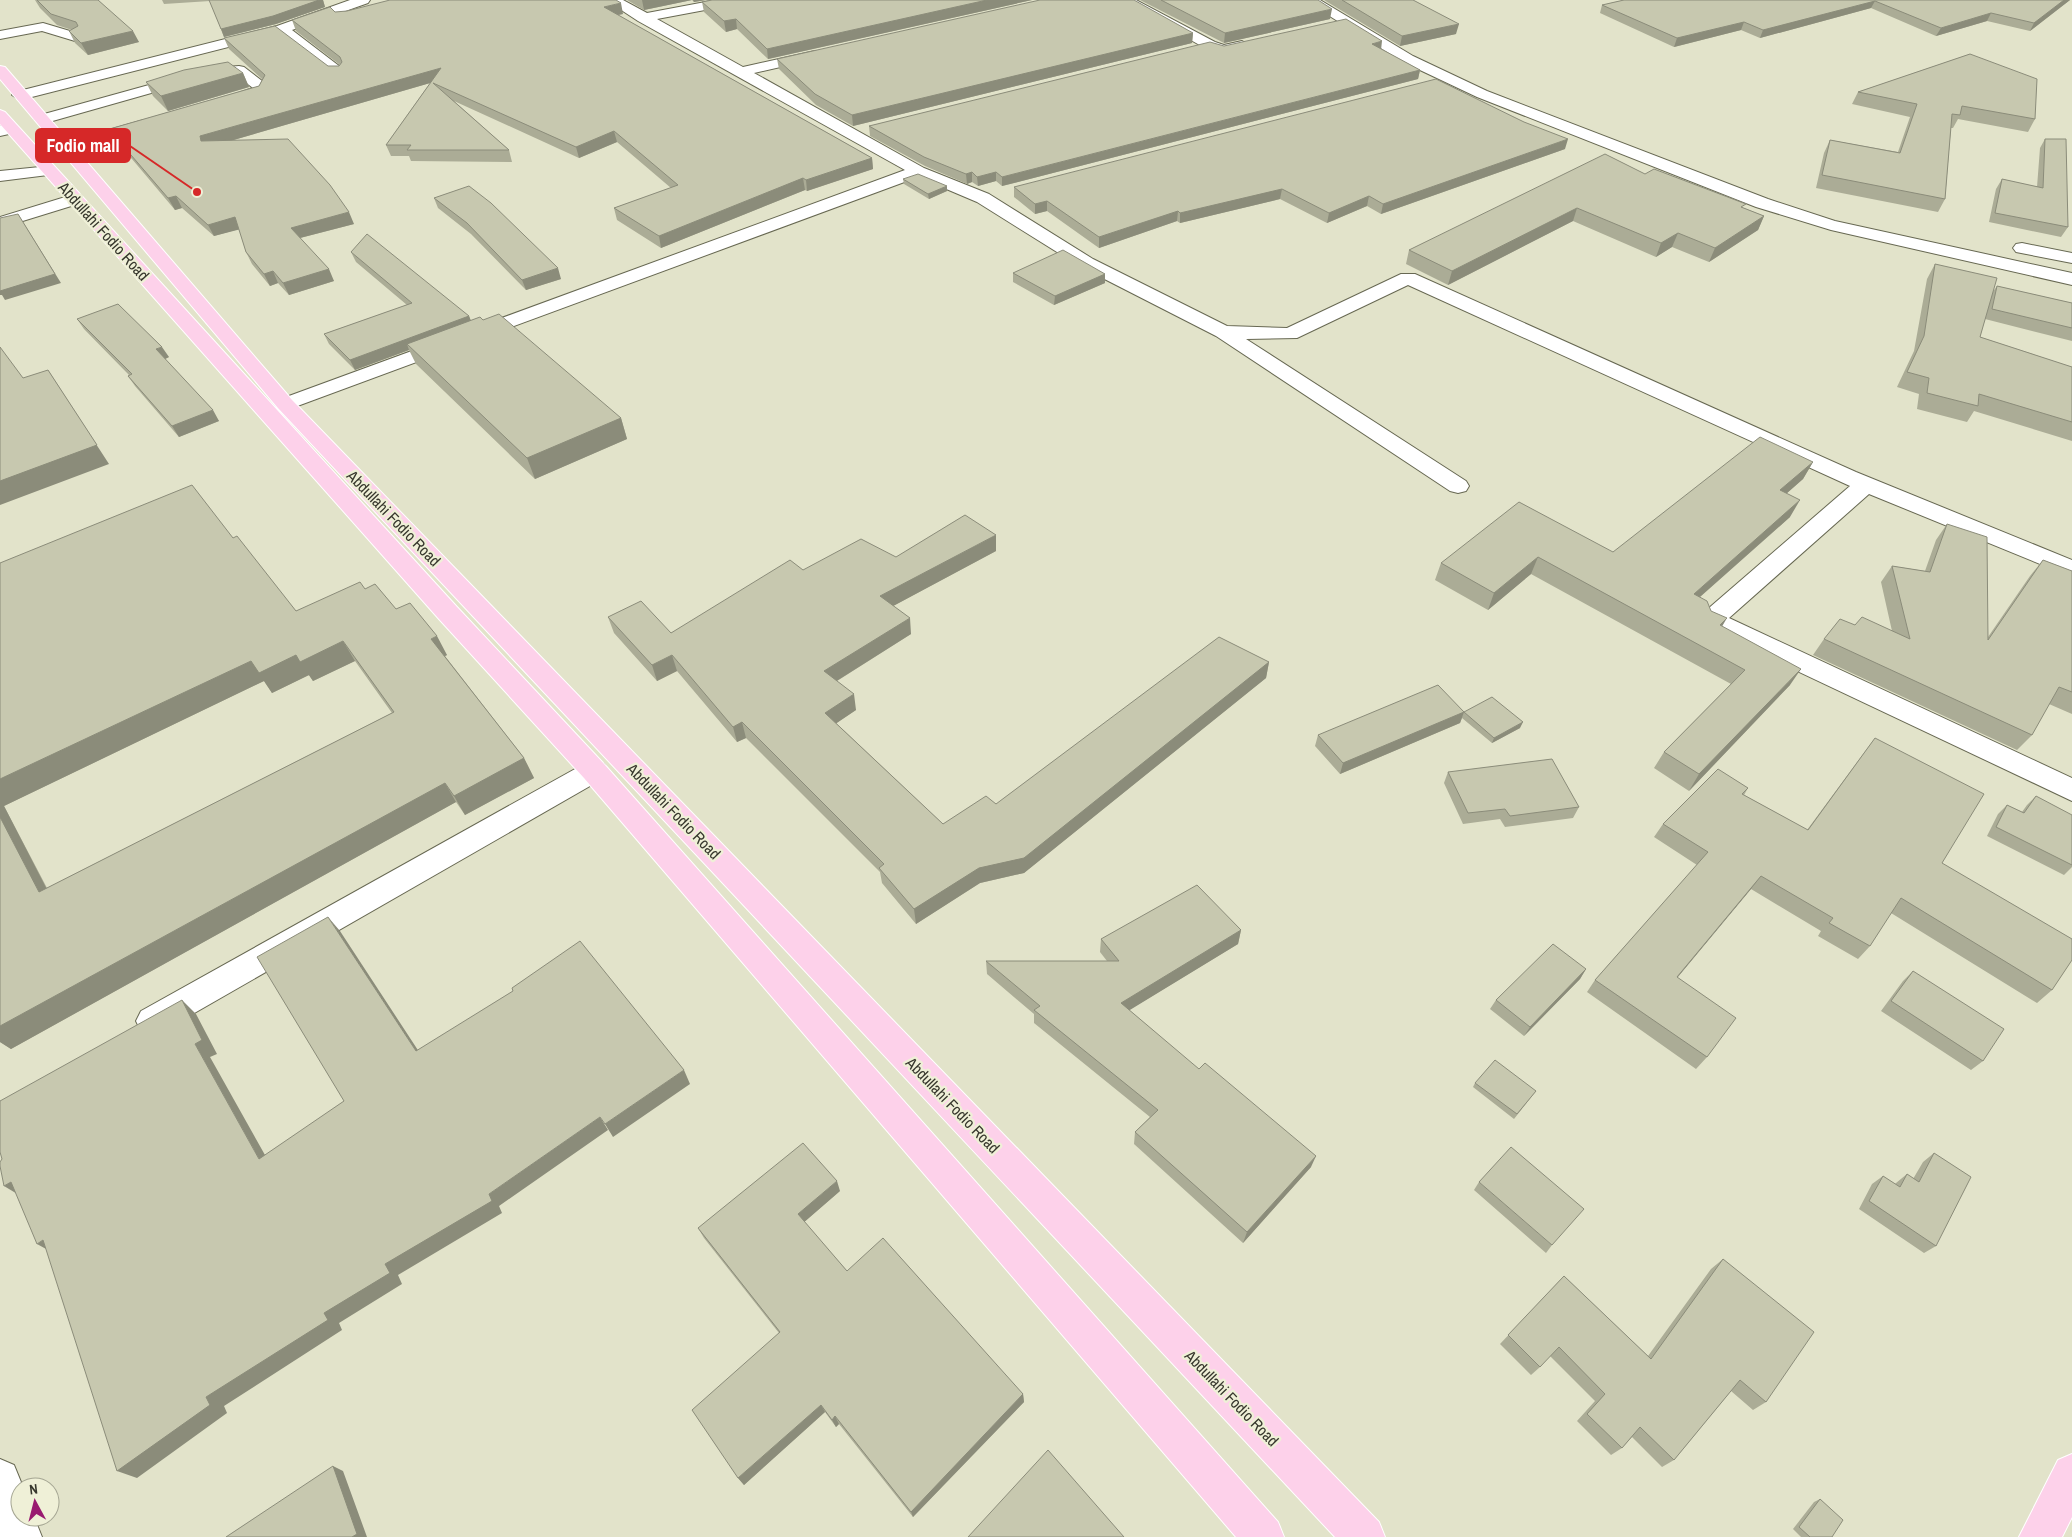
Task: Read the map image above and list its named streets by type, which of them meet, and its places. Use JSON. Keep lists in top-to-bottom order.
{
  "streets": {
    "main road": ["Abdullahi Fodio Road"]
  },
  "places": ["Fodio mall"],
  "north": "top"
}
